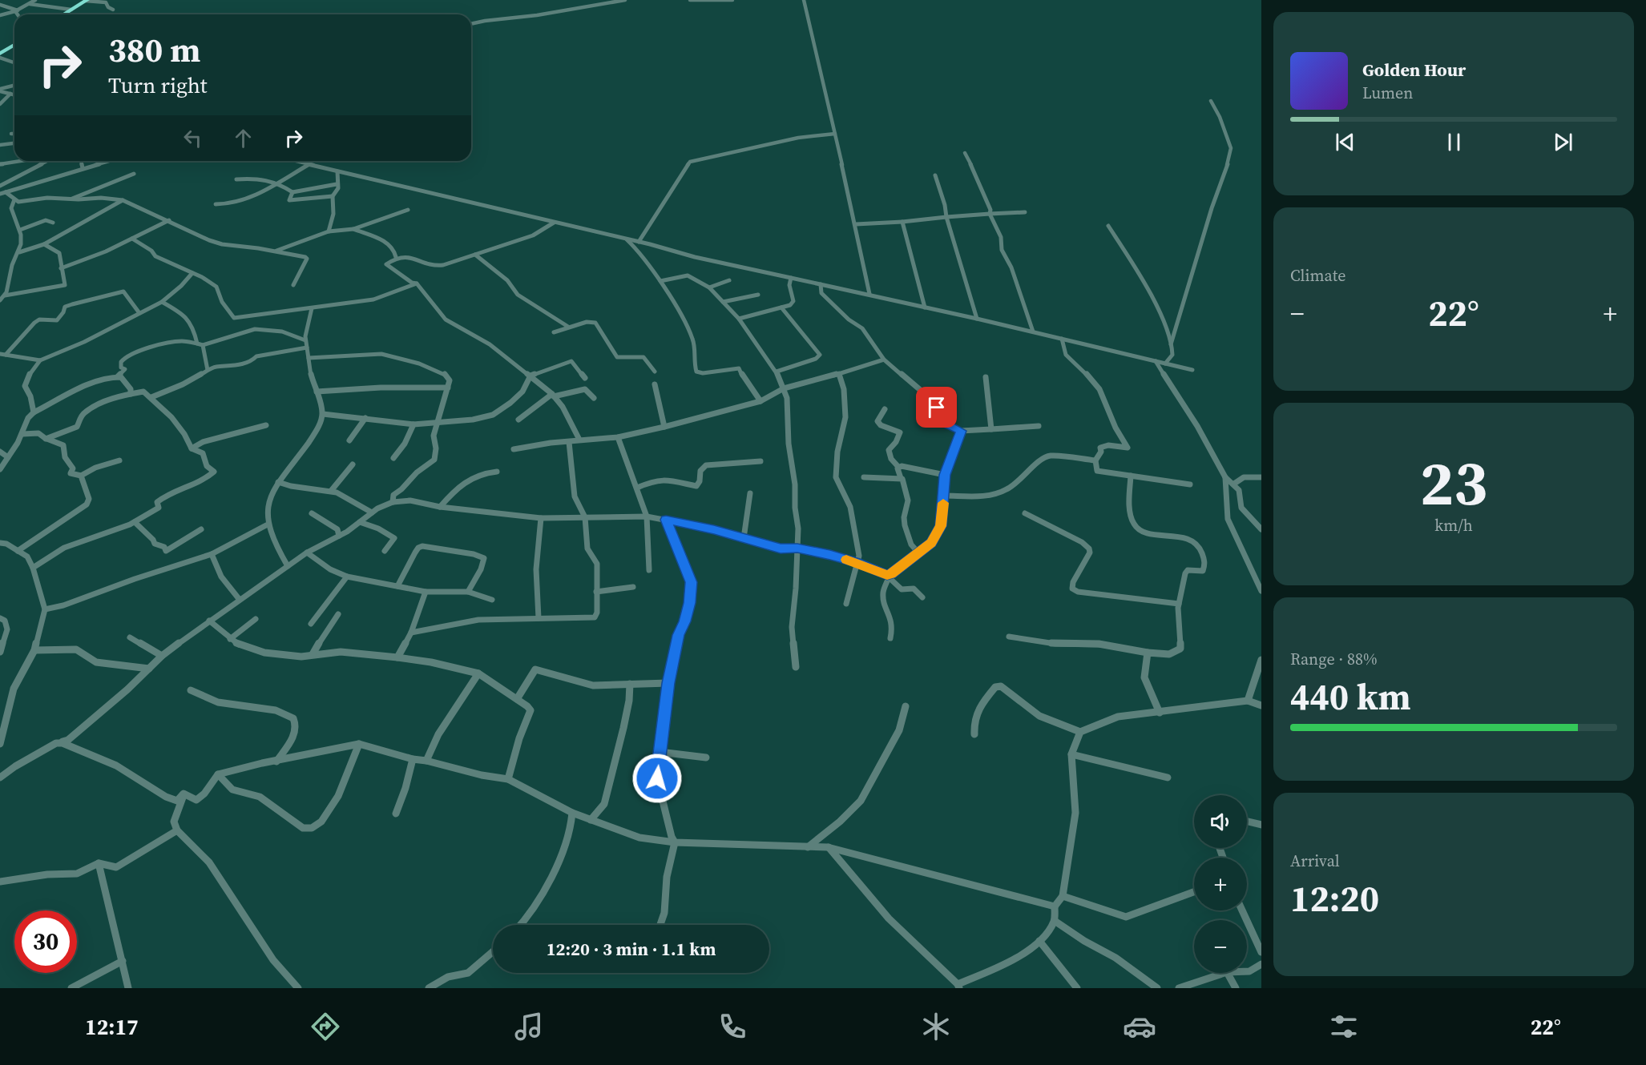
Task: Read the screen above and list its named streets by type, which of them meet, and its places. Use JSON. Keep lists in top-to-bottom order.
{
  "page": {
    "turn": ["380 m", "Turn right"],
    "song": ["Golden Hour", "Lumen"],
    "tile": [
      "Climate",
      ["23", "km/h"],
      ["Range · 88%", "440 km"],
      ["Arrival", "12:20"]
    ],
    "heat": ["−", "22°", "+"],
    "map_buttons": ["+", "−"],
    "limit": "30",
    "trip": "12:20 · 3 min · 1.1 km",
    "tabs": ["12:17", "22°"]
  }
}
